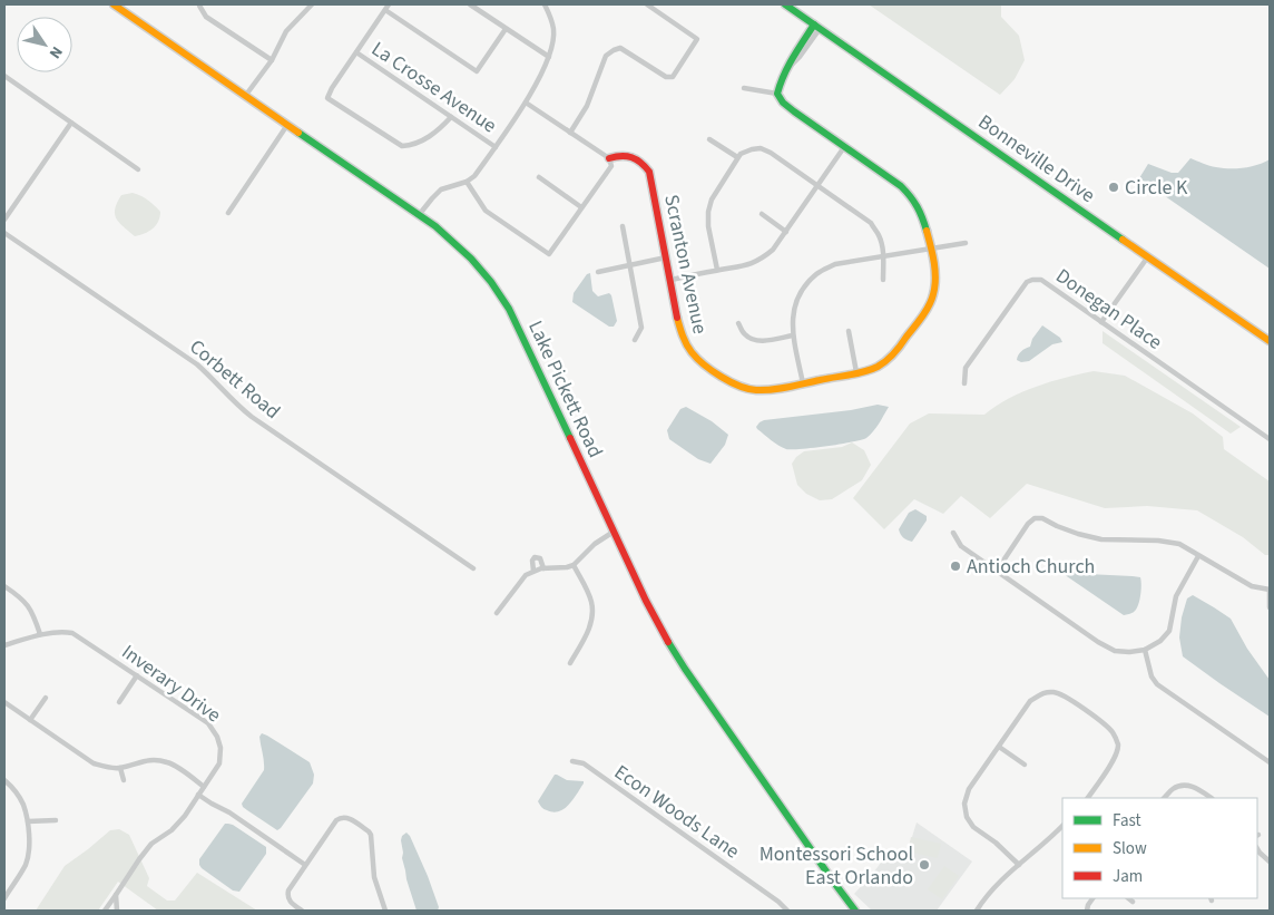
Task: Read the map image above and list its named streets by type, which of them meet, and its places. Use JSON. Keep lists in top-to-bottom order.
{
  "streets": {
    "street": [
      "La Crosse Avenue",
      "Bonneville Drive",
      "Scranton Avenue",
      "Donegan Place",
      "Corbett Road",
      "Lake Pickett Road",
      "Inverary Drive",
      "Econ Woods Lane"
    ]
  },
  "places": ["Circle K", "Antioch Church", "Montessori School East Orlando"],
  "legend": ["Fast", "Slow", "Jam"],
  "north": "bottom right"
}
